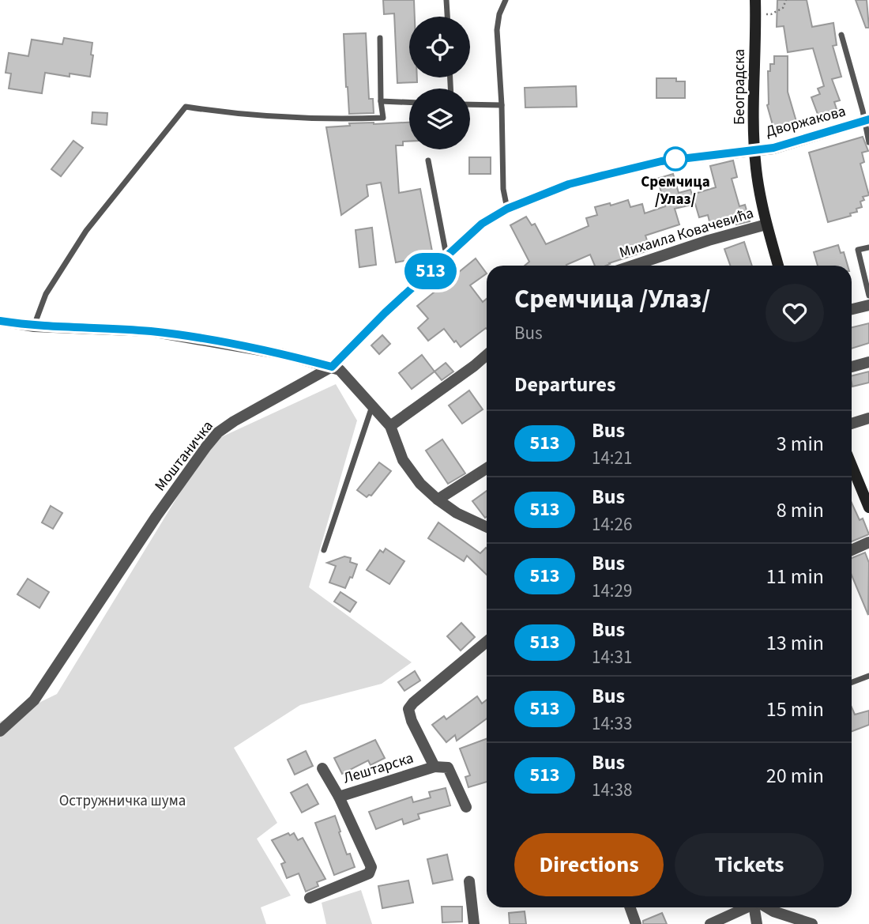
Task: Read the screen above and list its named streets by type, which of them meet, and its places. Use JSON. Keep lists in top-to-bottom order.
{
  "streets": {
    "main road": ["Београдска"],
    "street": [
      "Дворжакова",
      "Михаила Ковачевића",
      "Моштаничка",
      "Лештарска"
    ]
  },
  "crossings": [
    ["Београдска", "Дворжакова"],
    ["Београдска", "Михаила Ковачевића"],
    ["Београдска", "Моштаничка"],
    ["Дворжакова", "Моштаничка"]
  ],
  "parks": ["Остружничка шума"],
  "places": ["Сремчица /Улаз/"],
  "lines": ["bus line 513"],
  "page": {
    "on_map": "513",
    "heading": [
      ["Сремчица /Улаз/", "Bus"],
      "Departures"
    ],
    "list": [
      {
        "mark": "513",
        "name": "Bus",
        "note": "14:21",
        "value": "3 min"
      },
      {
        "mark": "513",
        "name": "Bus",
        "note": "14:26",
        "value": "8 min"
      },
      {
        "mark": "513",
        "name": "Bus",
        "note": "14:29",
        "value": "11 min"
      },
      {
        "mark": "513",
        "name": "Bus",
        "note": "14:31",
        "value": "13 min"
      },
      {
        "mark": "513",
        "name": "Bus",
        "note": "14:33",
        "value": "15 min"
      },
      {
        "mark": "513",
        "name": "Bus",
        "note": "14:38",
        "value": "20 min"
      }
    ],
    "buttons": ["Directions", "Tickets"]
  }
}
